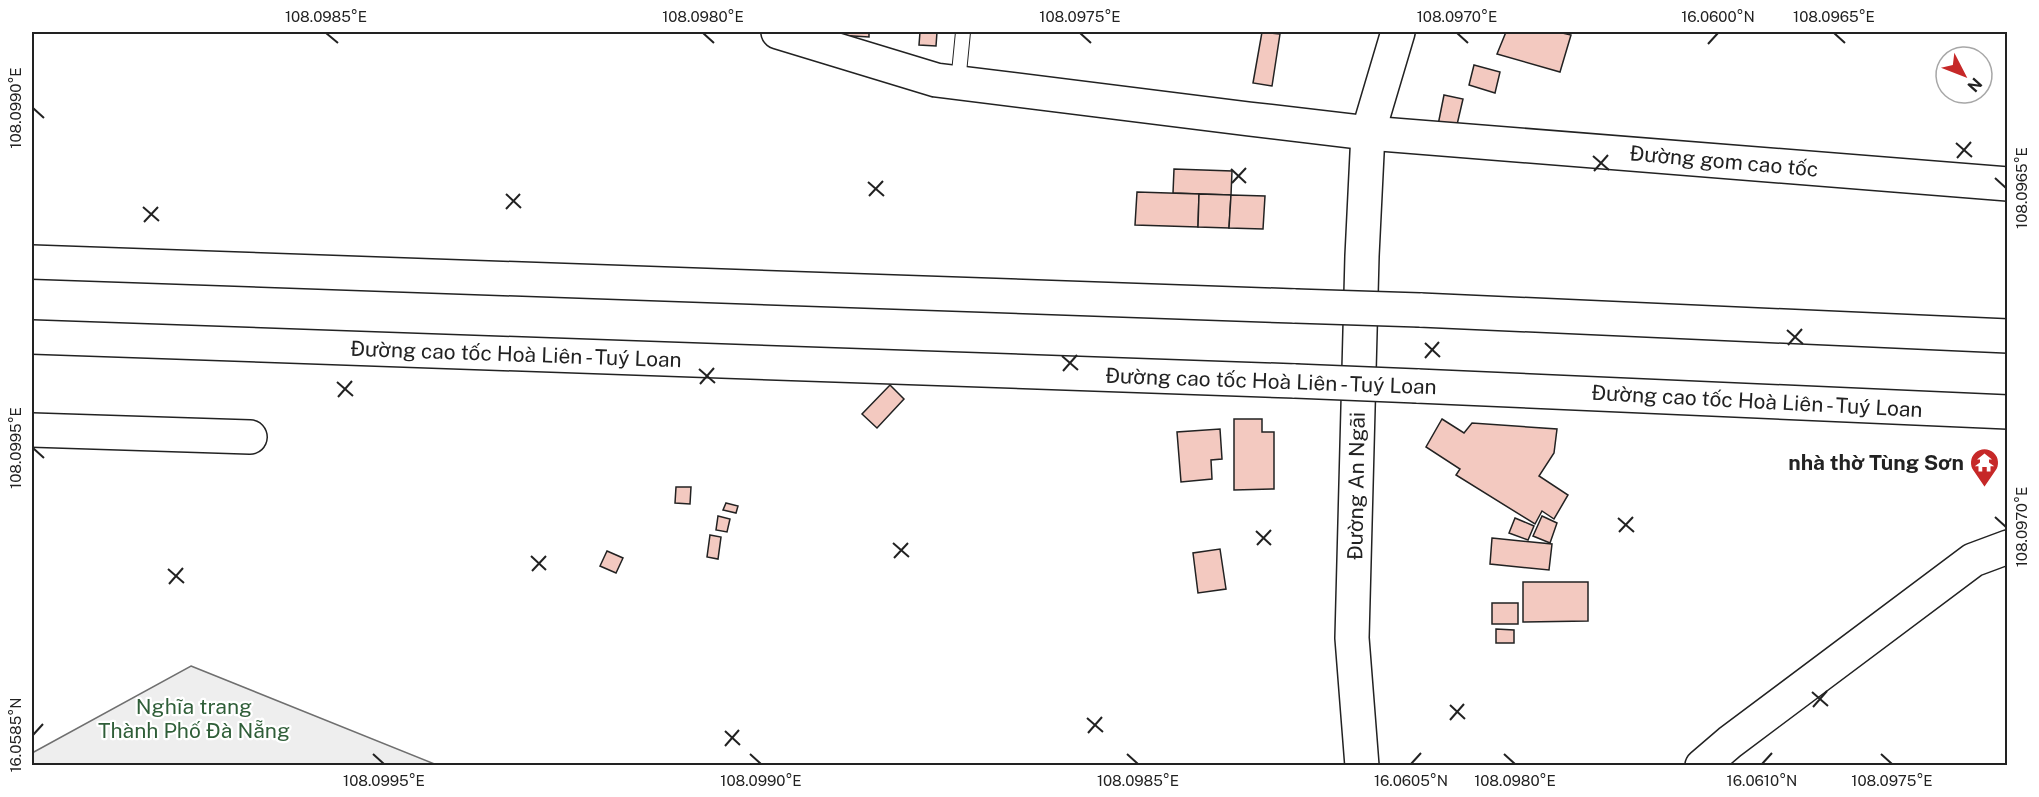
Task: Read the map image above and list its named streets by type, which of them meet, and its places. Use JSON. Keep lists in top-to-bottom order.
{
  "streets": {
    "main road": ["Đường gom cao tốc", "Đường cao tốc Hoà Liên - Tuý Loan", "Đường An Ngãi"]
  },
  "crossings": [
    ["Đường gom cao tốc", "Đường An Ngãi"]
  ],
  "parks": ["Nghĩa trang Thành Phố Đà Nẵng"],
  "places": {
    "temple": ["nhà thờ Tùng Sơn"]
  },
  "north": "bottom right",
  "coordinates": [
    "108.0985°E",
    "108.0980°E",
    "108.0975°E",
    "108.0970°E",
    "16.0600°N",
    "108.0965°E",
    "108.0990°E",
    "108.0995°E",
    "16.0585°N",
    "16.0605°N",
    "16.0610°N"
  ]
}
